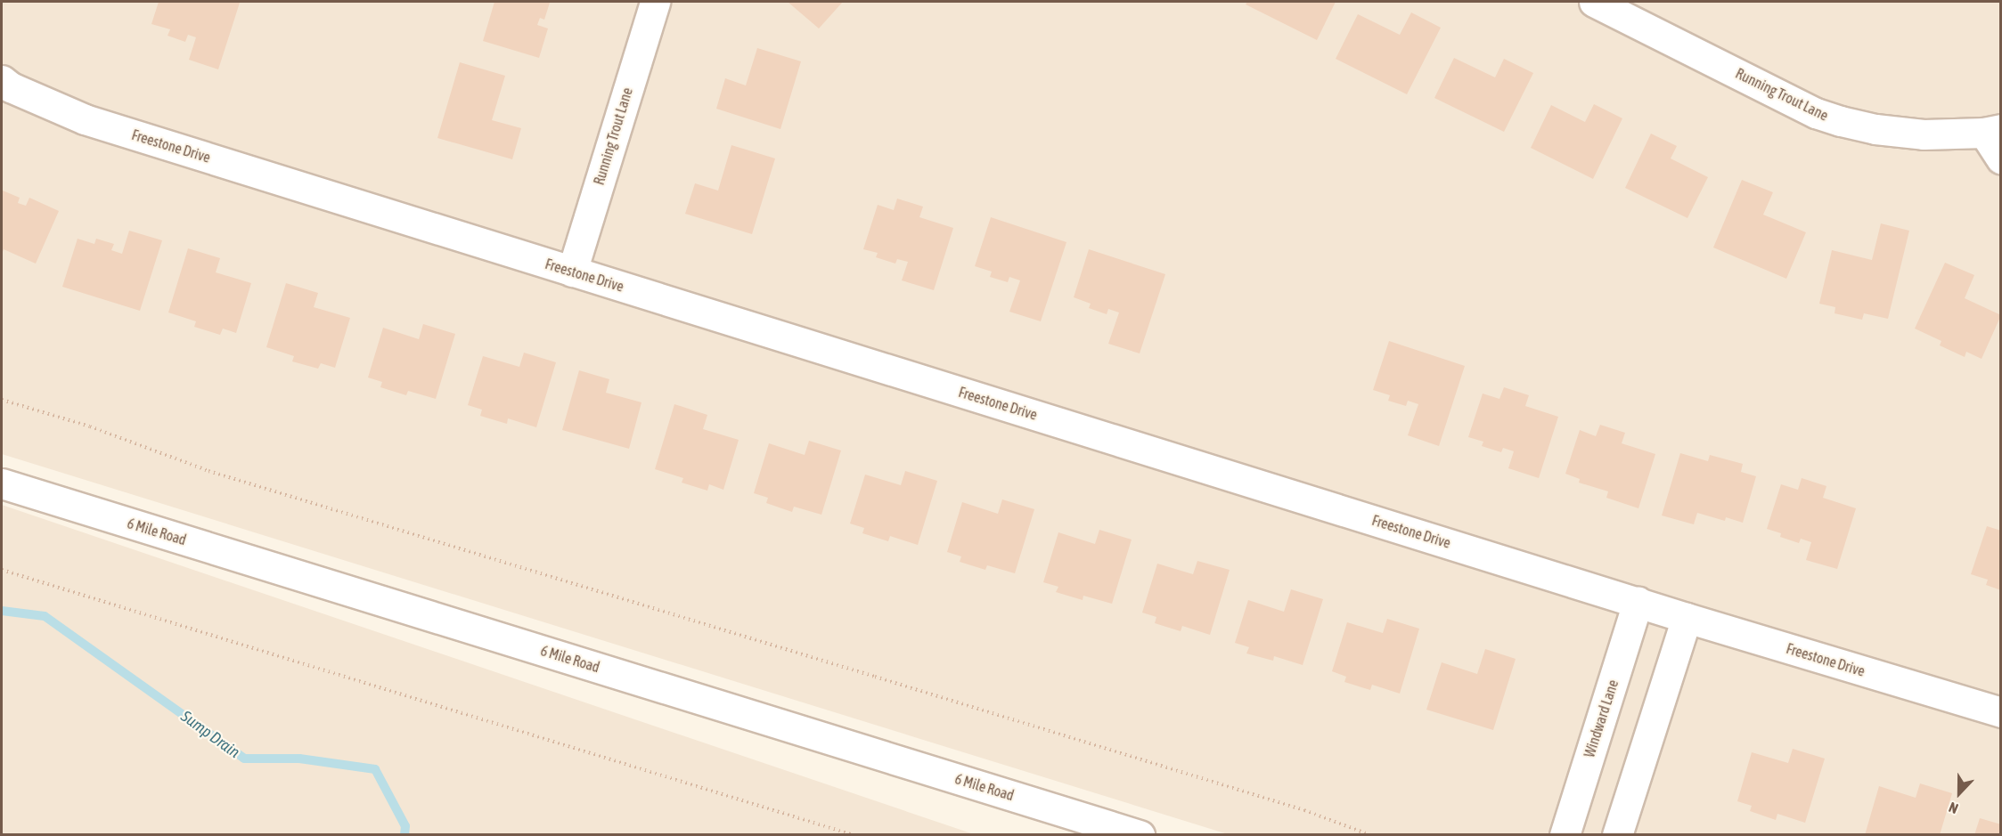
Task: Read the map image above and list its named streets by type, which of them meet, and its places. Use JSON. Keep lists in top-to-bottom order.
{
  "streets": {
    "street": [
      "Running Trout Lane",
      "Freestone Drive",
      "6 Mile Road",
      "Windward Lane"
    ]
  },
  "crossings": [
    ["Running Trout Lane", "Freestone Drive"],
    ["Freestone Drive", "Windward Lane"]
  ],
  "water": ["Sump Drain"],
  "north": "bottom"
}
